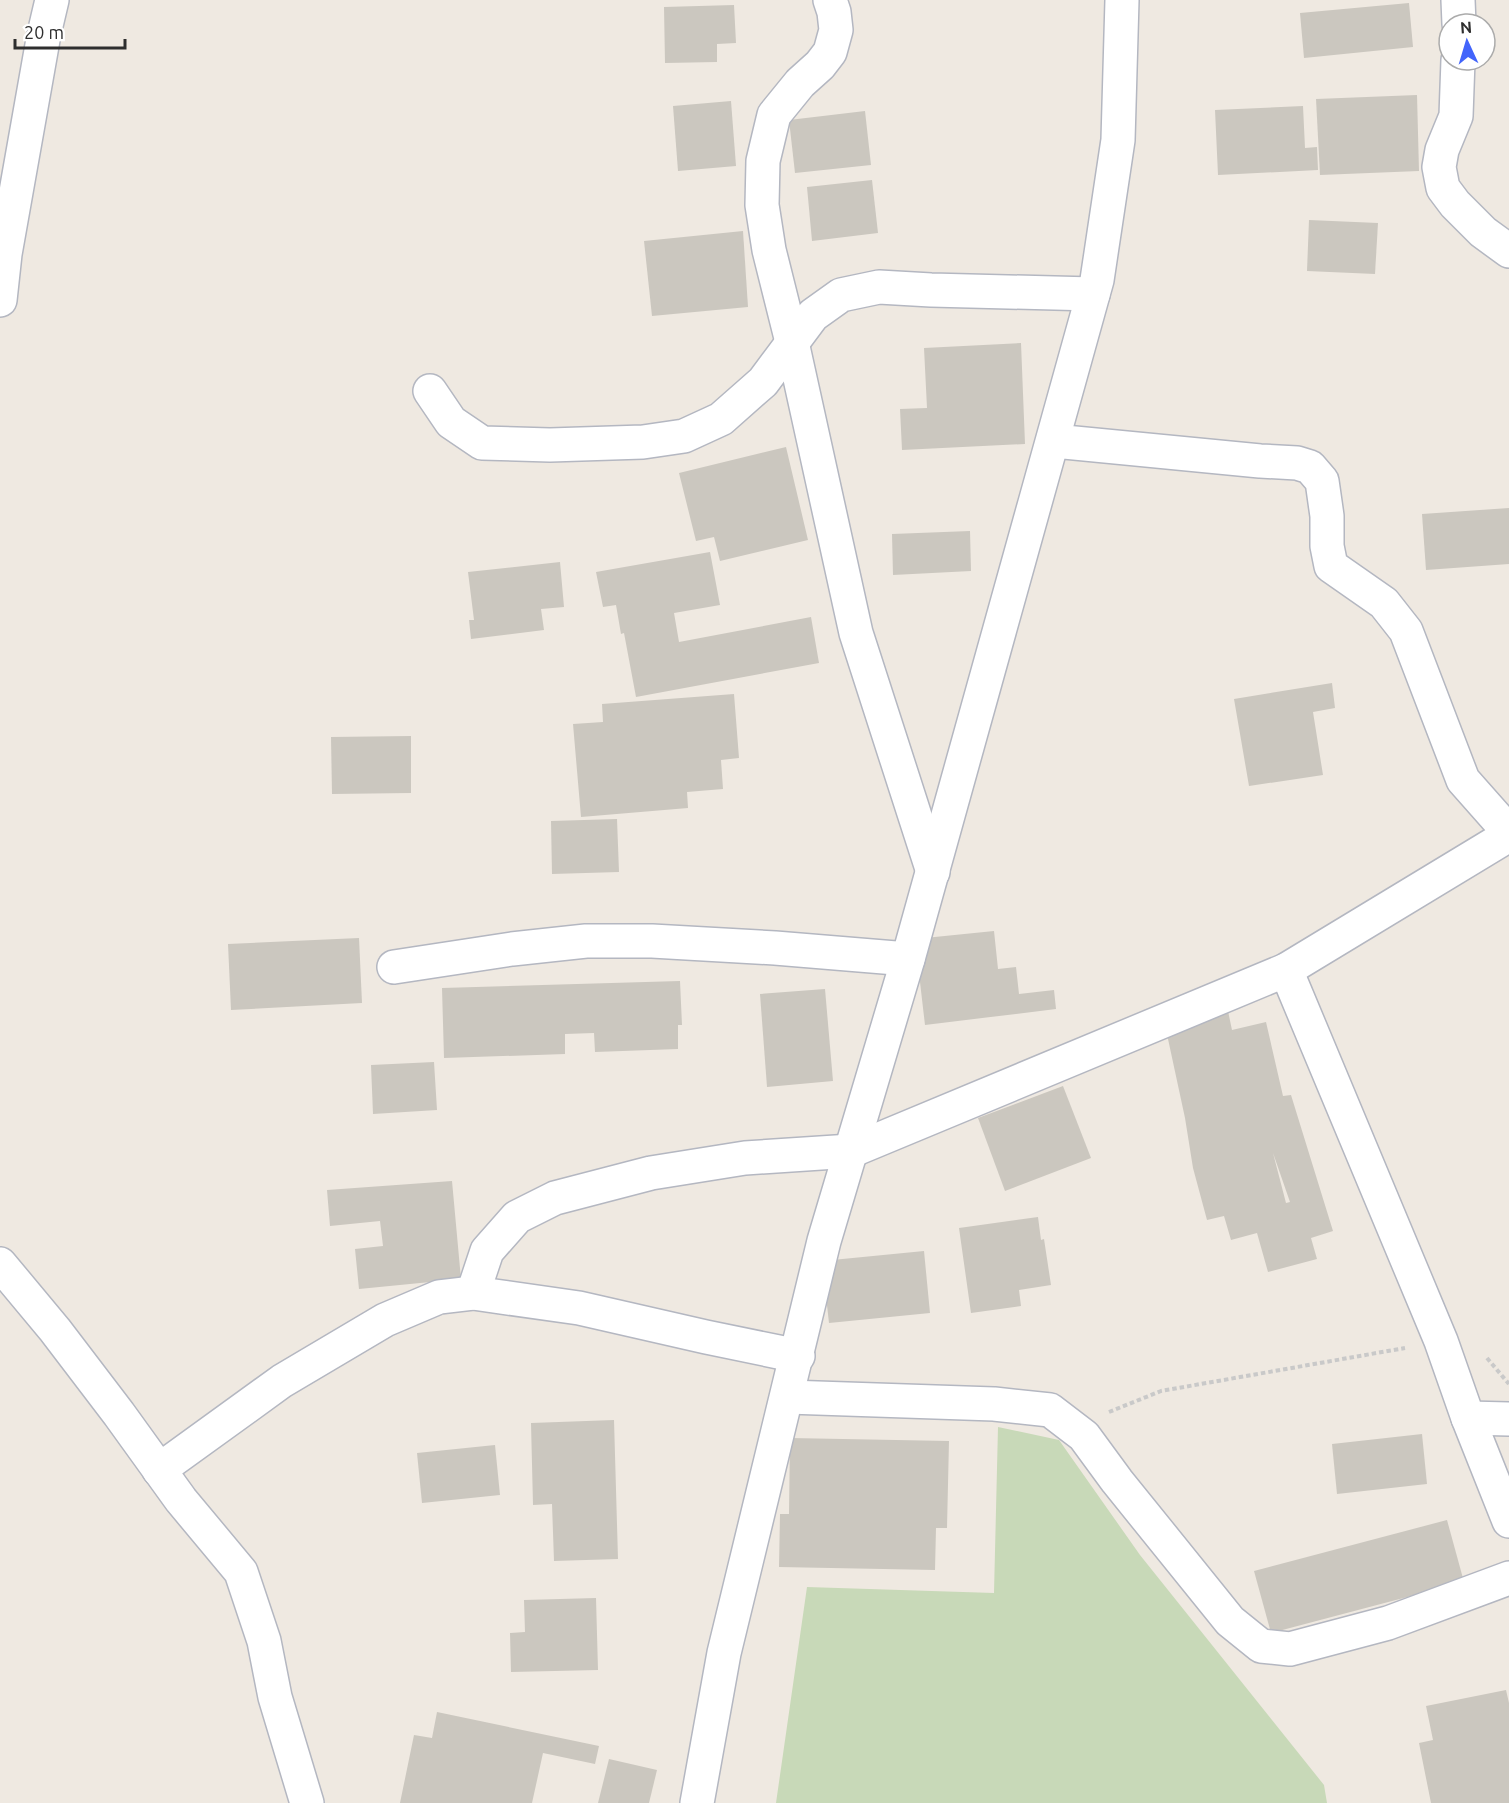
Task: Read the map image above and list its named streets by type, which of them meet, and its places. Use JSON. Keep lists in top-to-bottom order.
{
  "scale_bar": "20 m",
  "north": "top"
}
